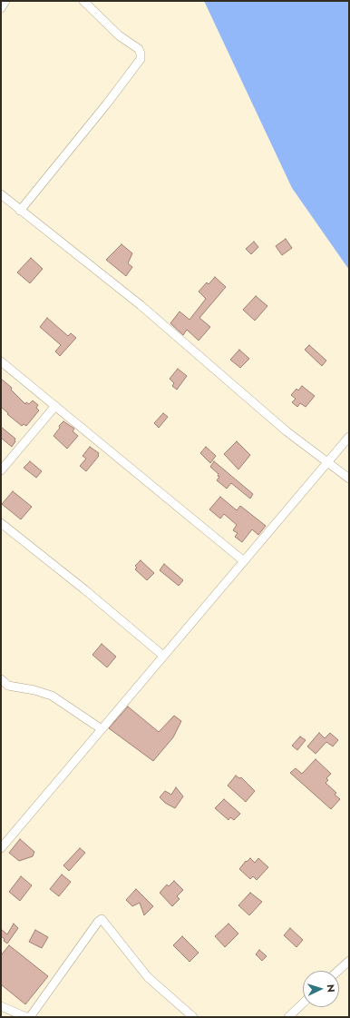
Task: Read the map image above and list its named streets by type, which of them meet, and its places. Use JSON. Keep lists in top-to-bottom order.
{
  "north": "right"
}
